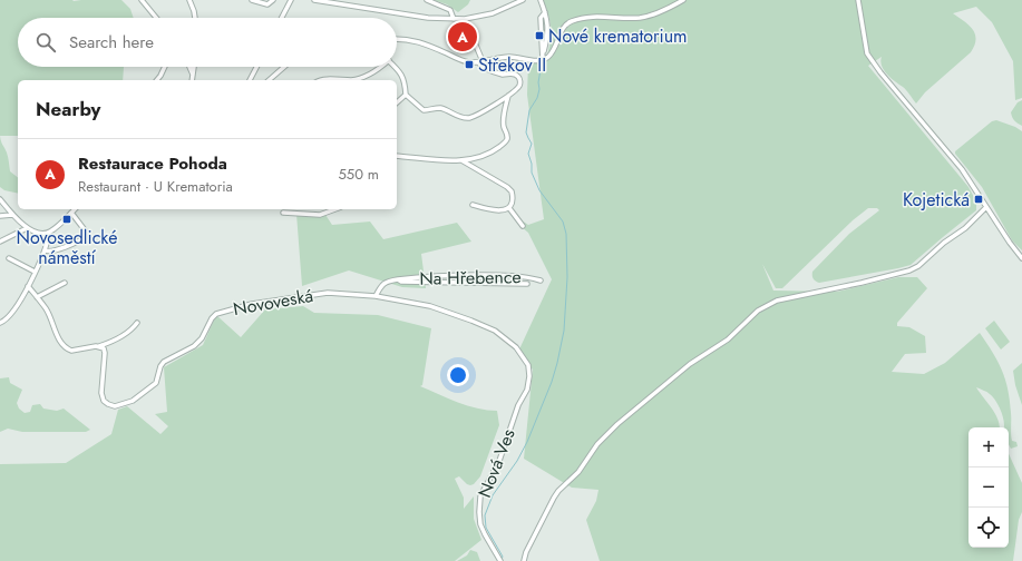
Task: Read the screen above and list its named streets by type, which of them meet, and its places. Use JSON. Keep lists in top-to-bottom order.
{
  "streets": {
    "street": ["Na Hřebence", "Novoveská", "Nová Ves"]
  },
  "crossings": [
    ["Na Hřebence", "Novoveská"],
    ["Novoveská", "Nová Ves"]
  ],
  "places": {
    "transit": [
      "Nové krematorium",
      "Střekov II",
      "Kojetická",
      "Novosedlické náměstí"
    ]
  },
  "page": {
    "search": "Search here",
    "pins": "A",
    "heading": "Nearby",
    "list": [
      {
        "mark": "A",
        "name": "Restaurace Pohoda",
        "note": "Restaurant · U Krematoria",
        "value": "550 m"
      }
    ],
    "map_buttons": ["+", "−"]
  }
}
